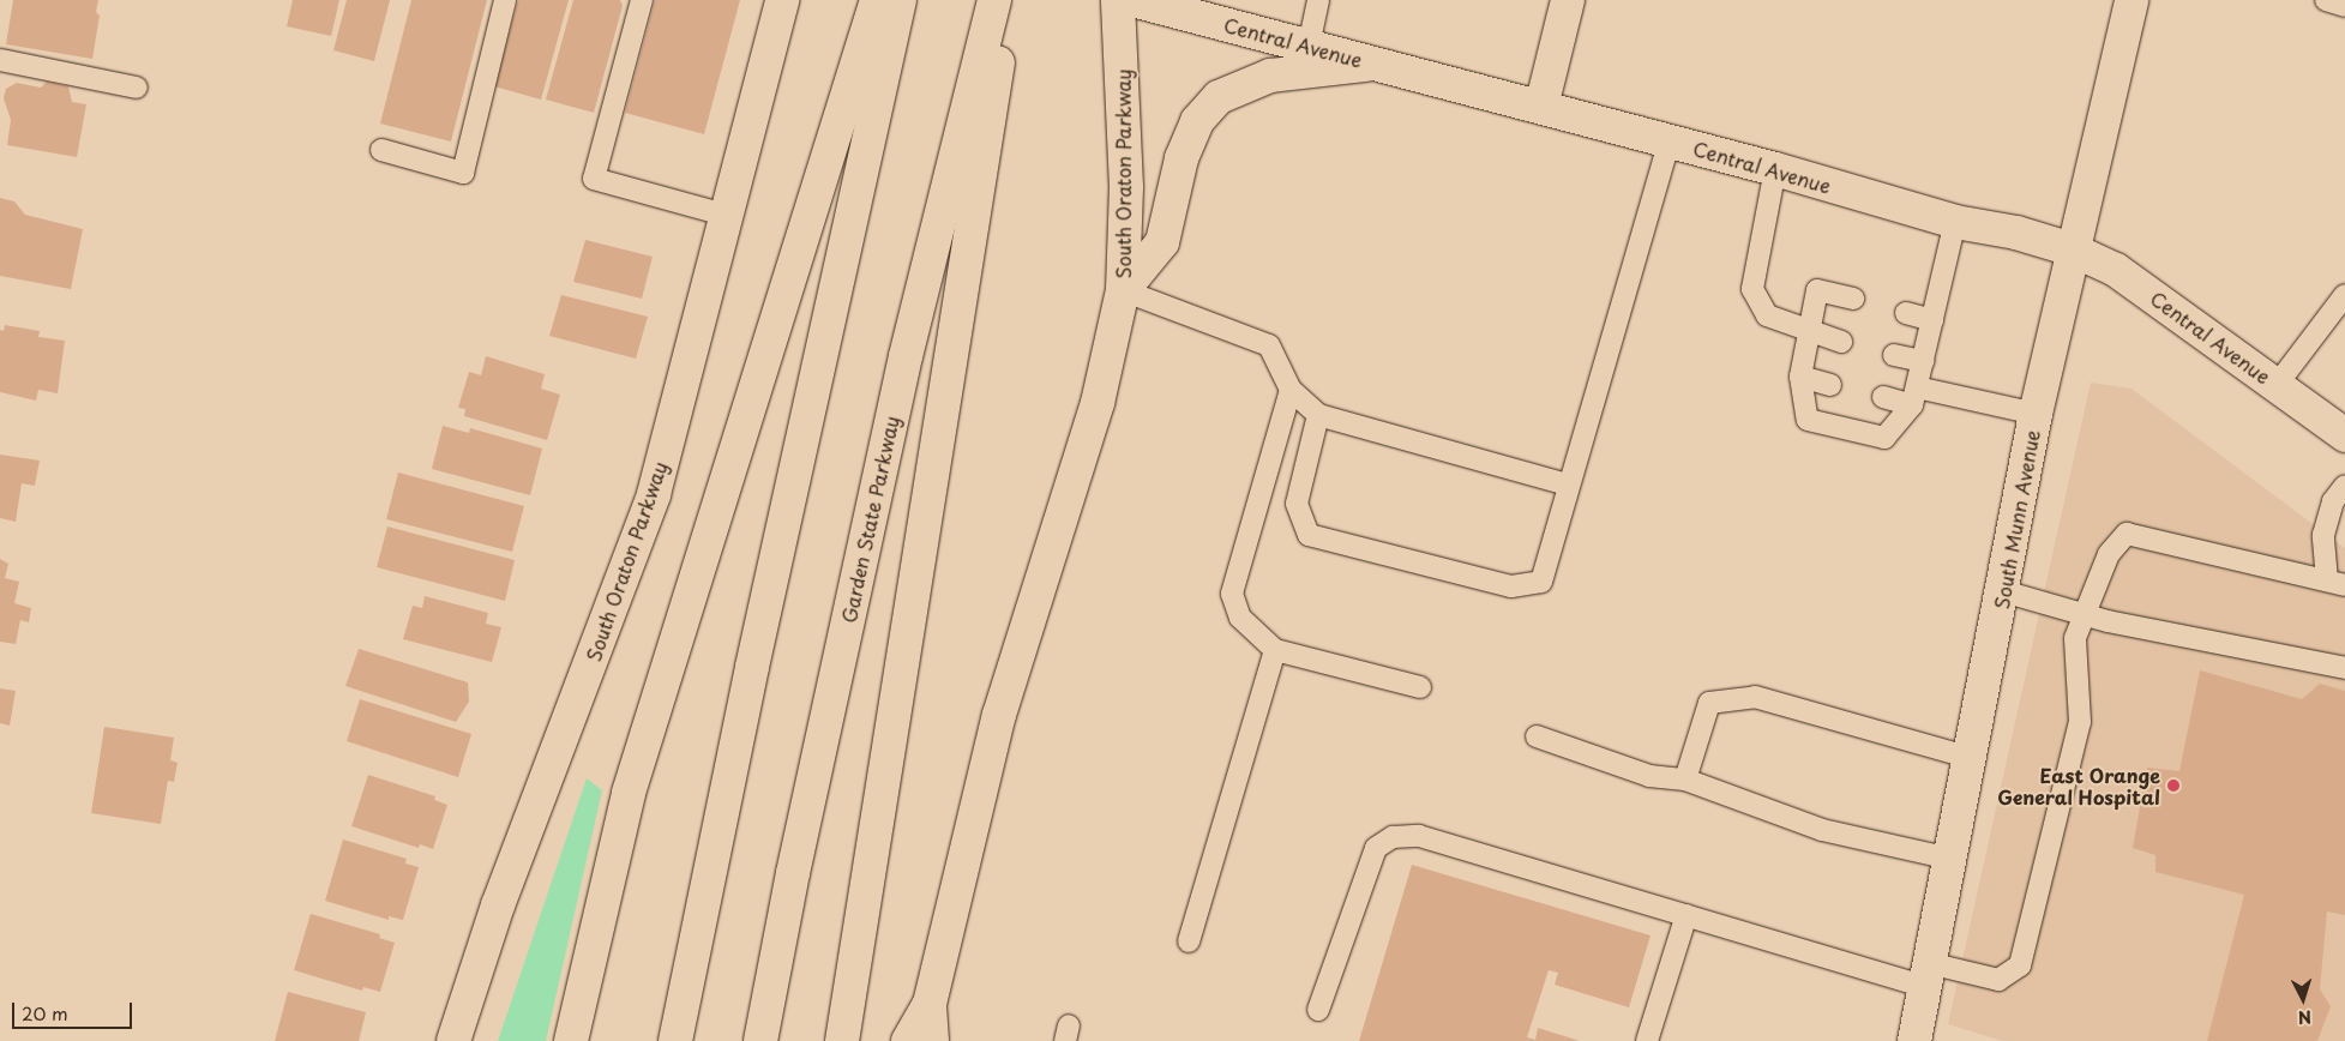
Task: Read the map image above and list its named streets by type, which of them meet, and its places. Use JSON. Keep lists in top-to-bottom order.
{
  "streets": {
    "main road": [
      "Central Avenue",
      "South Oraton Parkway",
      "Garden State Parkway",
      "South Munn Avenue"
    ]
  },
  "crossings": [
    ["Central Avenue", "South Munn Avenue"]
  ],
  "places": ["East Orange General Hospital"],
  "scale_bar": "20 m",
  "north": "bottom"
}
